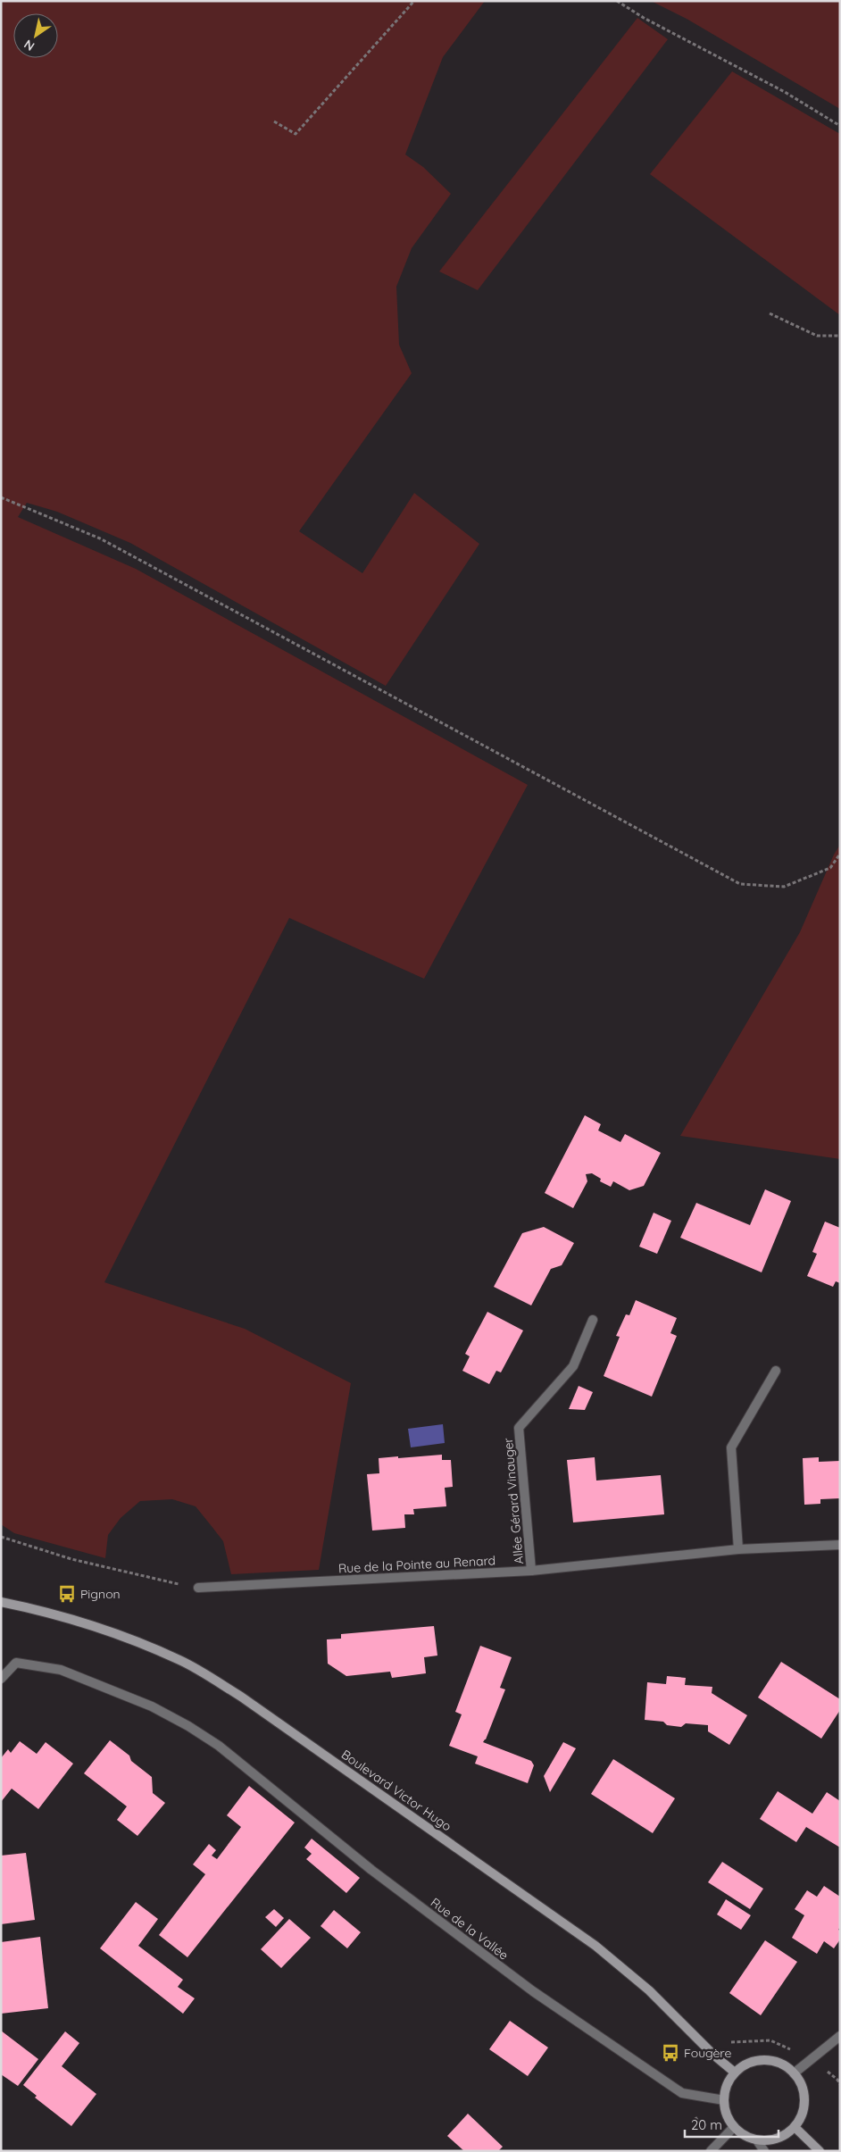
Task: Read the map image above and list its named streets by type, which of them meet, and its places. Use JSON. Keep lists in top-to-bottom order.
{
  "streets": {
    "main road": ["Boulevard Victor Hugo"],
    "street": ["Allée Gérard Vinauger", "Rue de la Pointe au Renard", "Rue de la Vallée"]
  },
  "crossings": [
    ["Allée Gérard Vinauger", "Rue de la Pointe au Renard"],
    ["Boulevard Victor Hugo", "Rue de la Vallée"]
  ],
  "places": {
    "bus stop": ["Pignon", "Fougère"]
  },
  "scale_bar": "20 m",
  "north": "bottom left"
}
